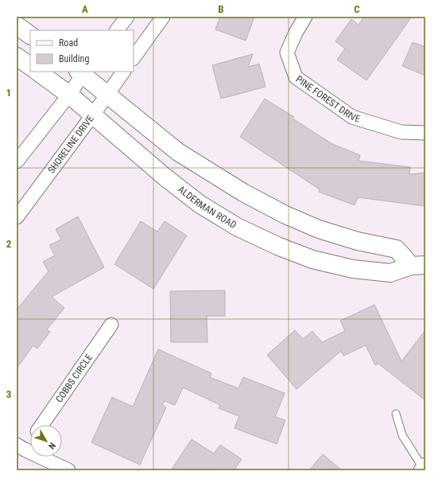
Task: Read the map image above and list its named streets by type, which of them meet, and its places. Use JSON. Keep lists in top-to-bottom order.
{
  "streets": {
    "street": [
      "PINE FOREST DRIVE",
      "SHORELINE DRIVE",
      "ALDERMAN ROAD",
      "COBBS CIRCLE"
    ]
  },
  "crossings": [
    ["SHORELINE DRIVE", "ALDERMAN ROAD"]
  ],
  "legend": ["Road", "Building"],
  "north": "bottom right",
  "grid": {
    "columns": ["A", "B", "C"],
    "rows": ["1", "2", "3"]
  }
}
